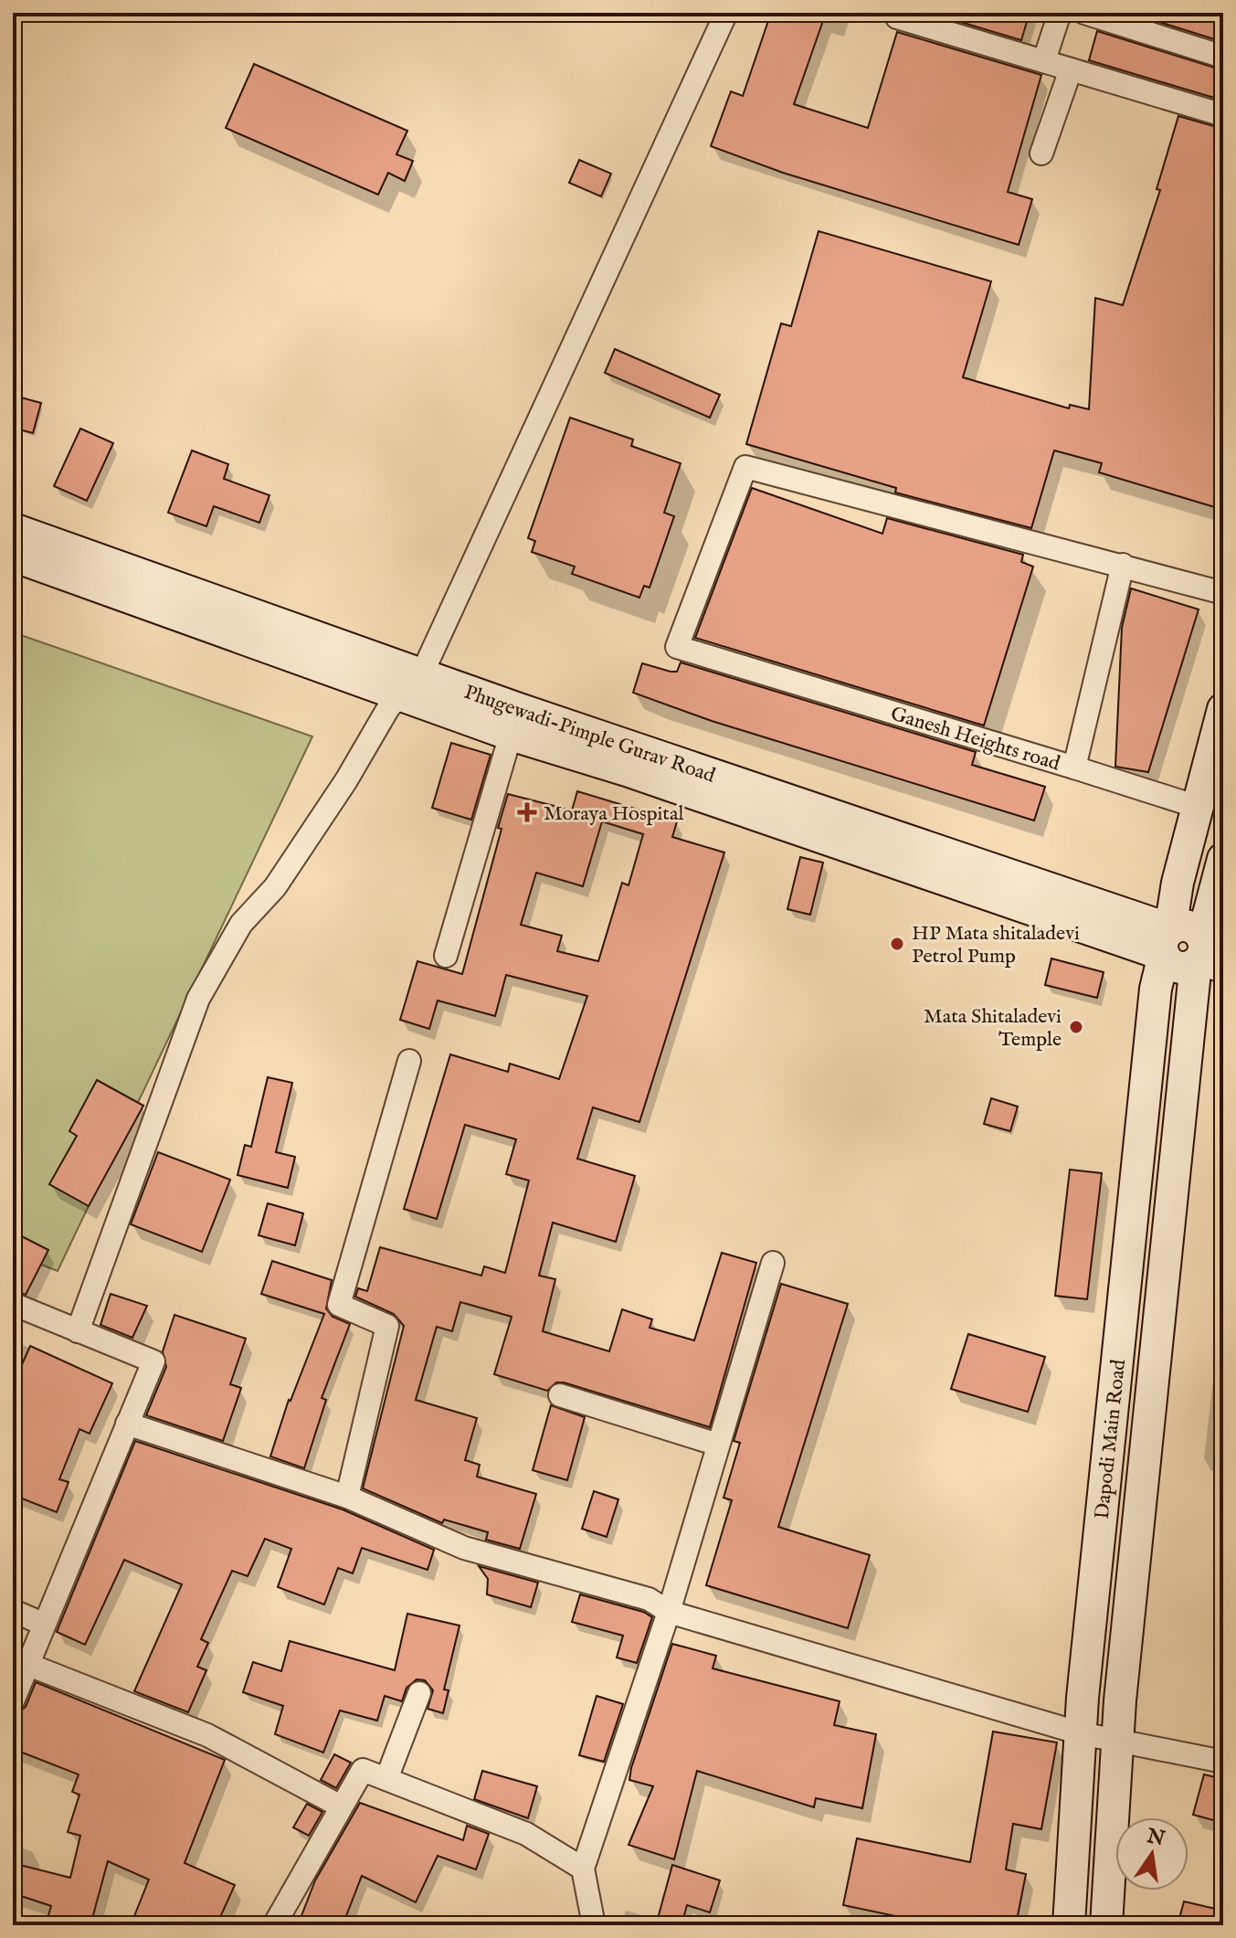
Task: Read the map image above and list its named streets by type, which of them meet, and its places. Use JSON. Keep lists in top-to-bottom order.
{
  "streets": {
    "main road": ["Phugewadi-Pimple Gurav Road", "Dapodi Main Road"],
    "street": ["Ganesh Heights road"]
  },
  "crossings": [
    ["Phugewadi-Pimple Gurav Road", "Dapodi Main Road"]
  ],
  "places": {
    "health": ["Moraya Hospital"],
    "other": ["HP Mata shitaladevi Petrol Pump", "Mata Shitaladevi Temple"]
  },
  "north": "top"
}
